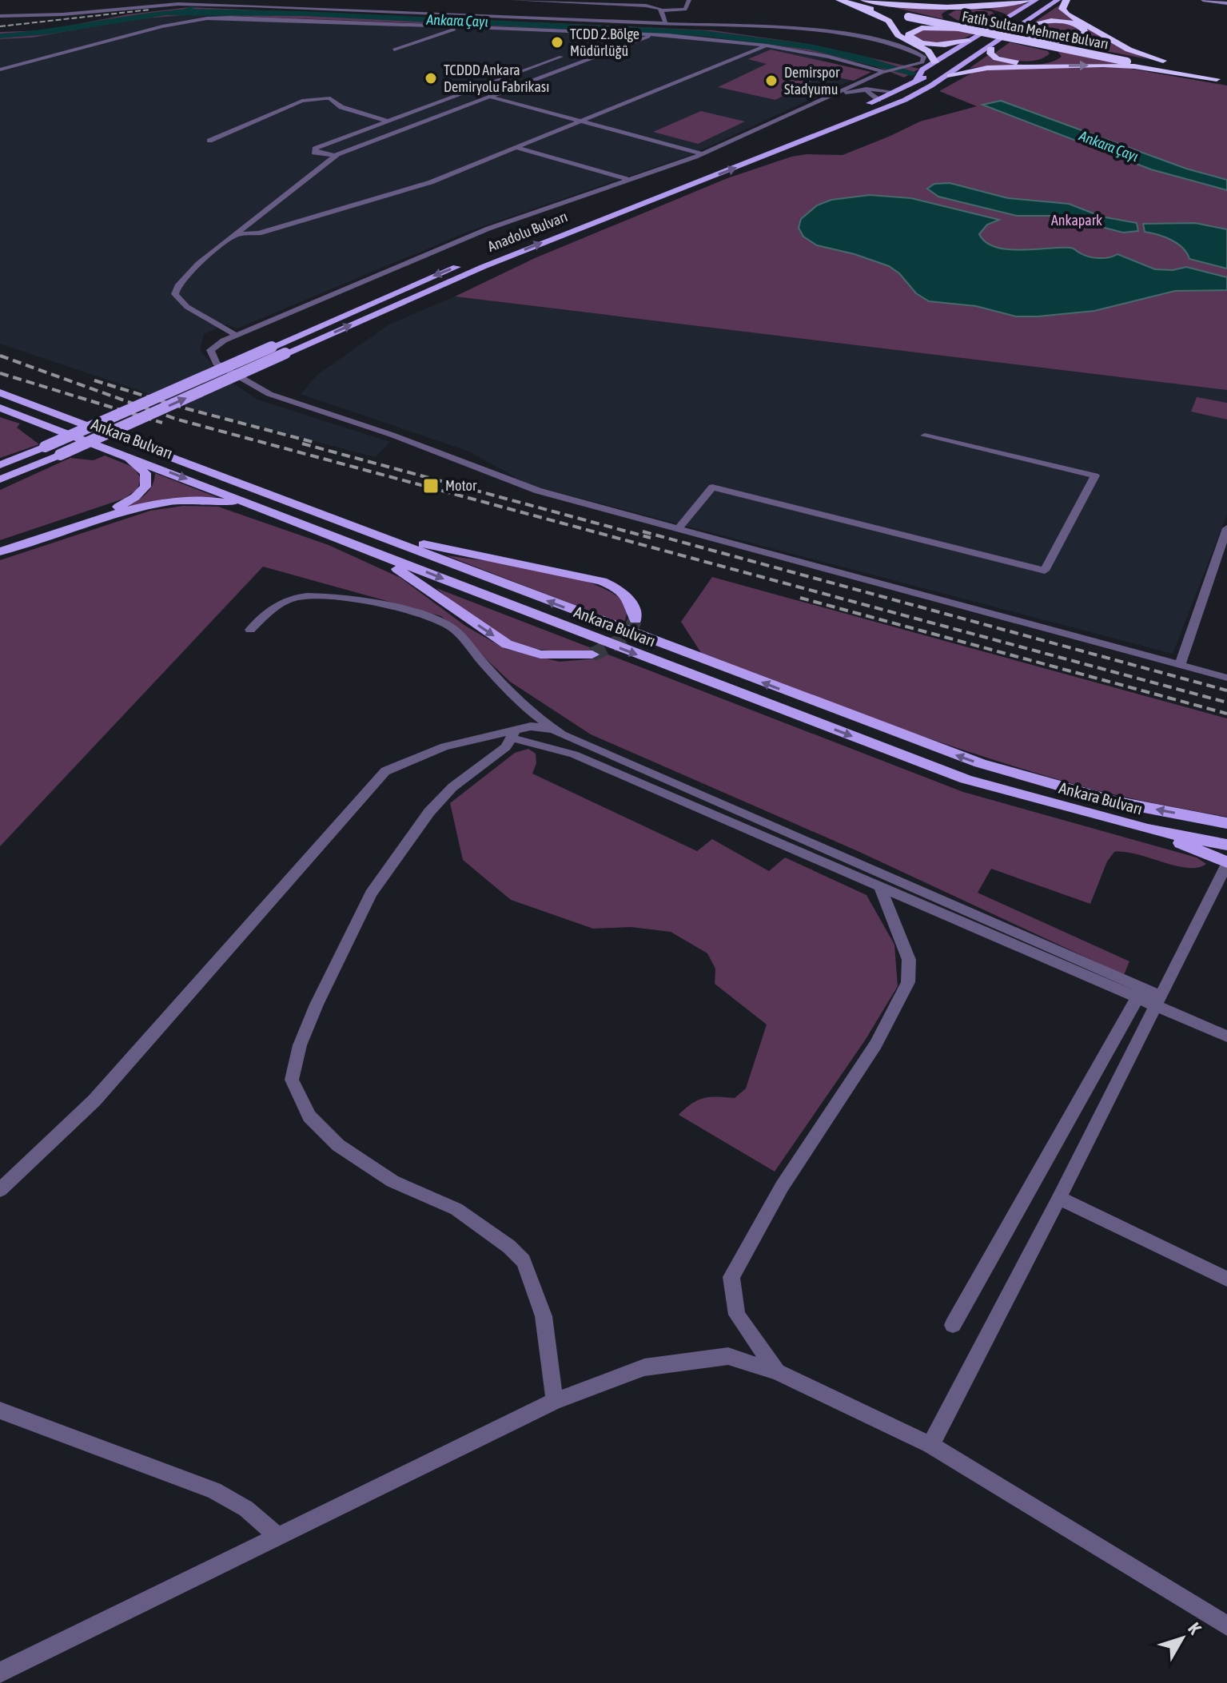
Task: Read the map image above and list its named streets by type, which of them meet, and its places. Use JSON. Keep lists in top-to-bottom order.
{
  "streets": {
    "highway": ["Fatih Sultan Mehmet Bulvarı"],
    "main road": ["Anadolu Bulvarı", "Ankara Bulvarı"]
  },
  "water": ["Ankara Çayı"],
  "parks": ["Ankapark"],
  "places": {
    "other": ["TCDD 2.Bölge Müdürlüğü", "TCDDD Ankara Demiryolu Fabrikası", "Demirspor Stadyumu"],
    "transit": ["Motor"]
  },
  "north": "top right"
}
